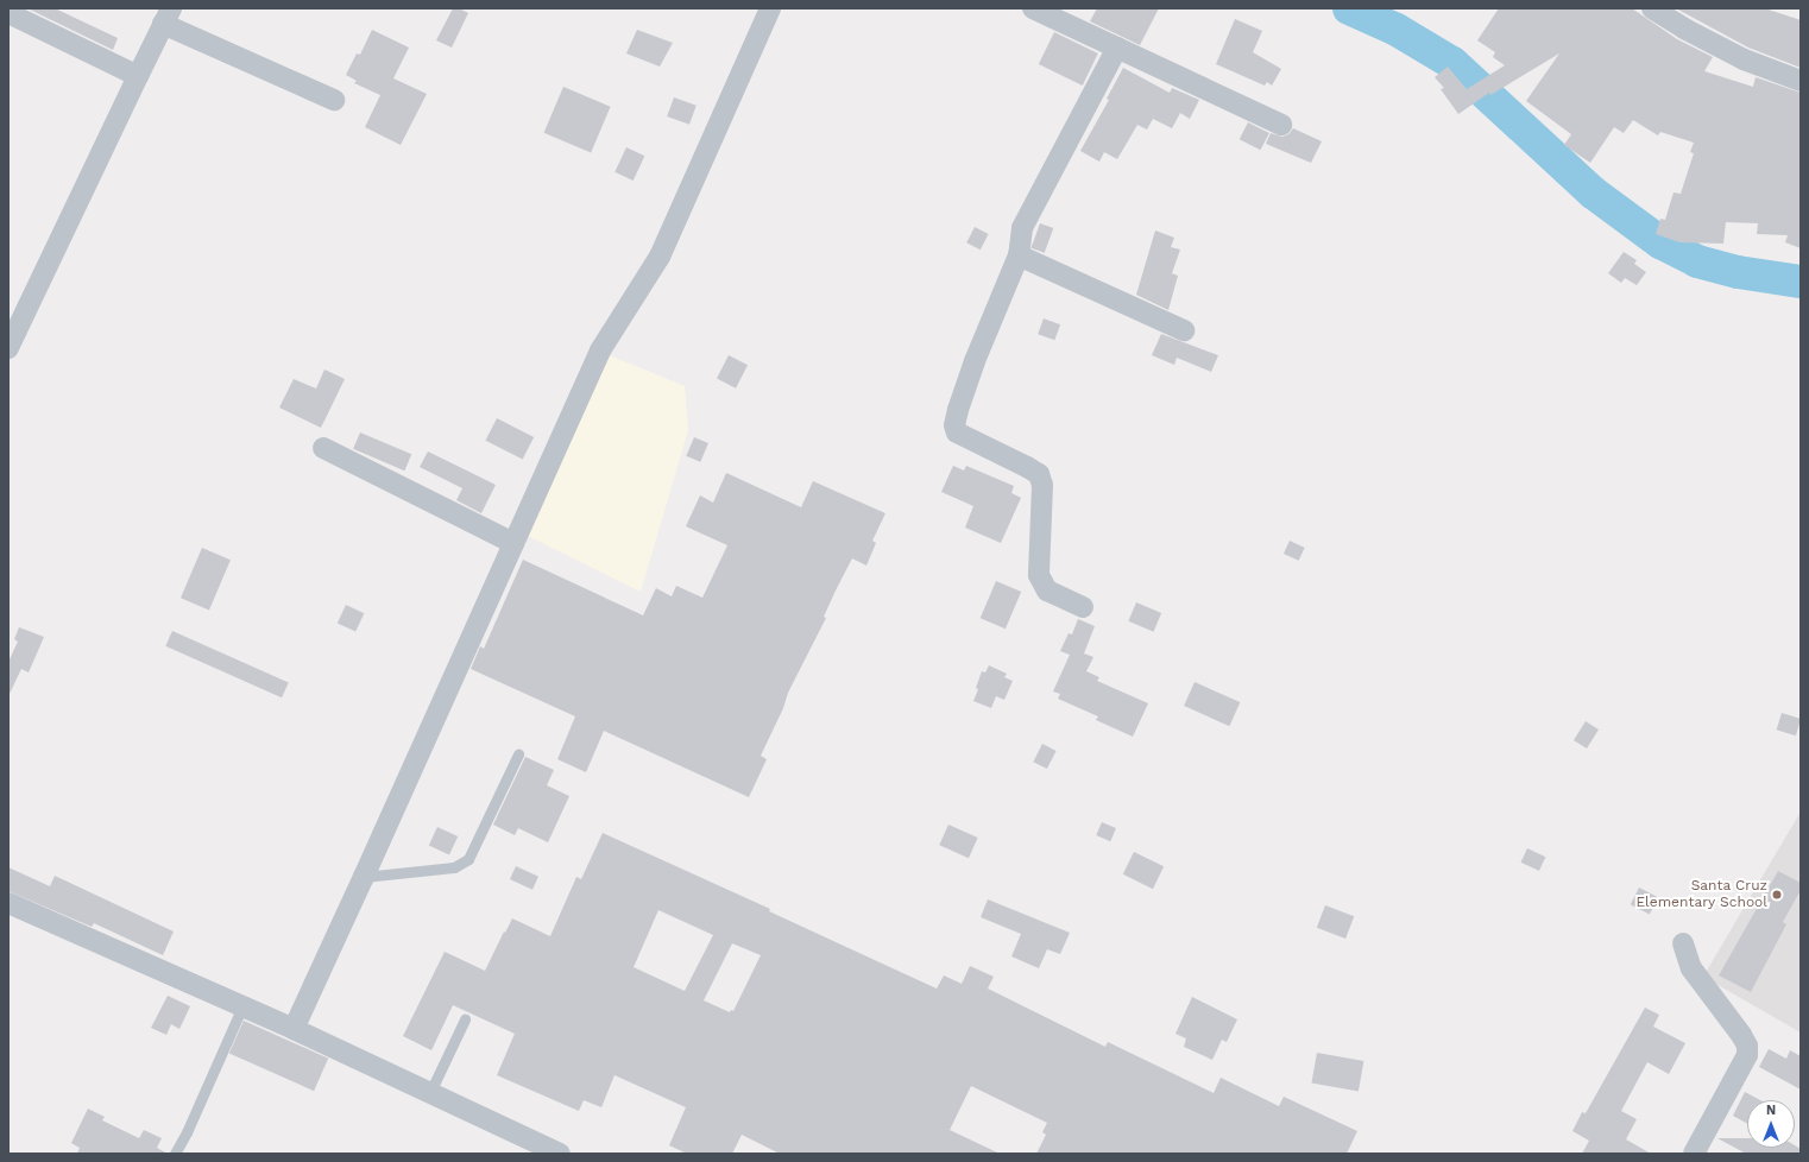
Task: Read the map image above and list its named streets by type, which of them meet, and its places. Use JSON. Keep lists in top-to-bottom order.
{
  "places": ["Santa Cruz Elementary School"],
  "north": "top"
}
